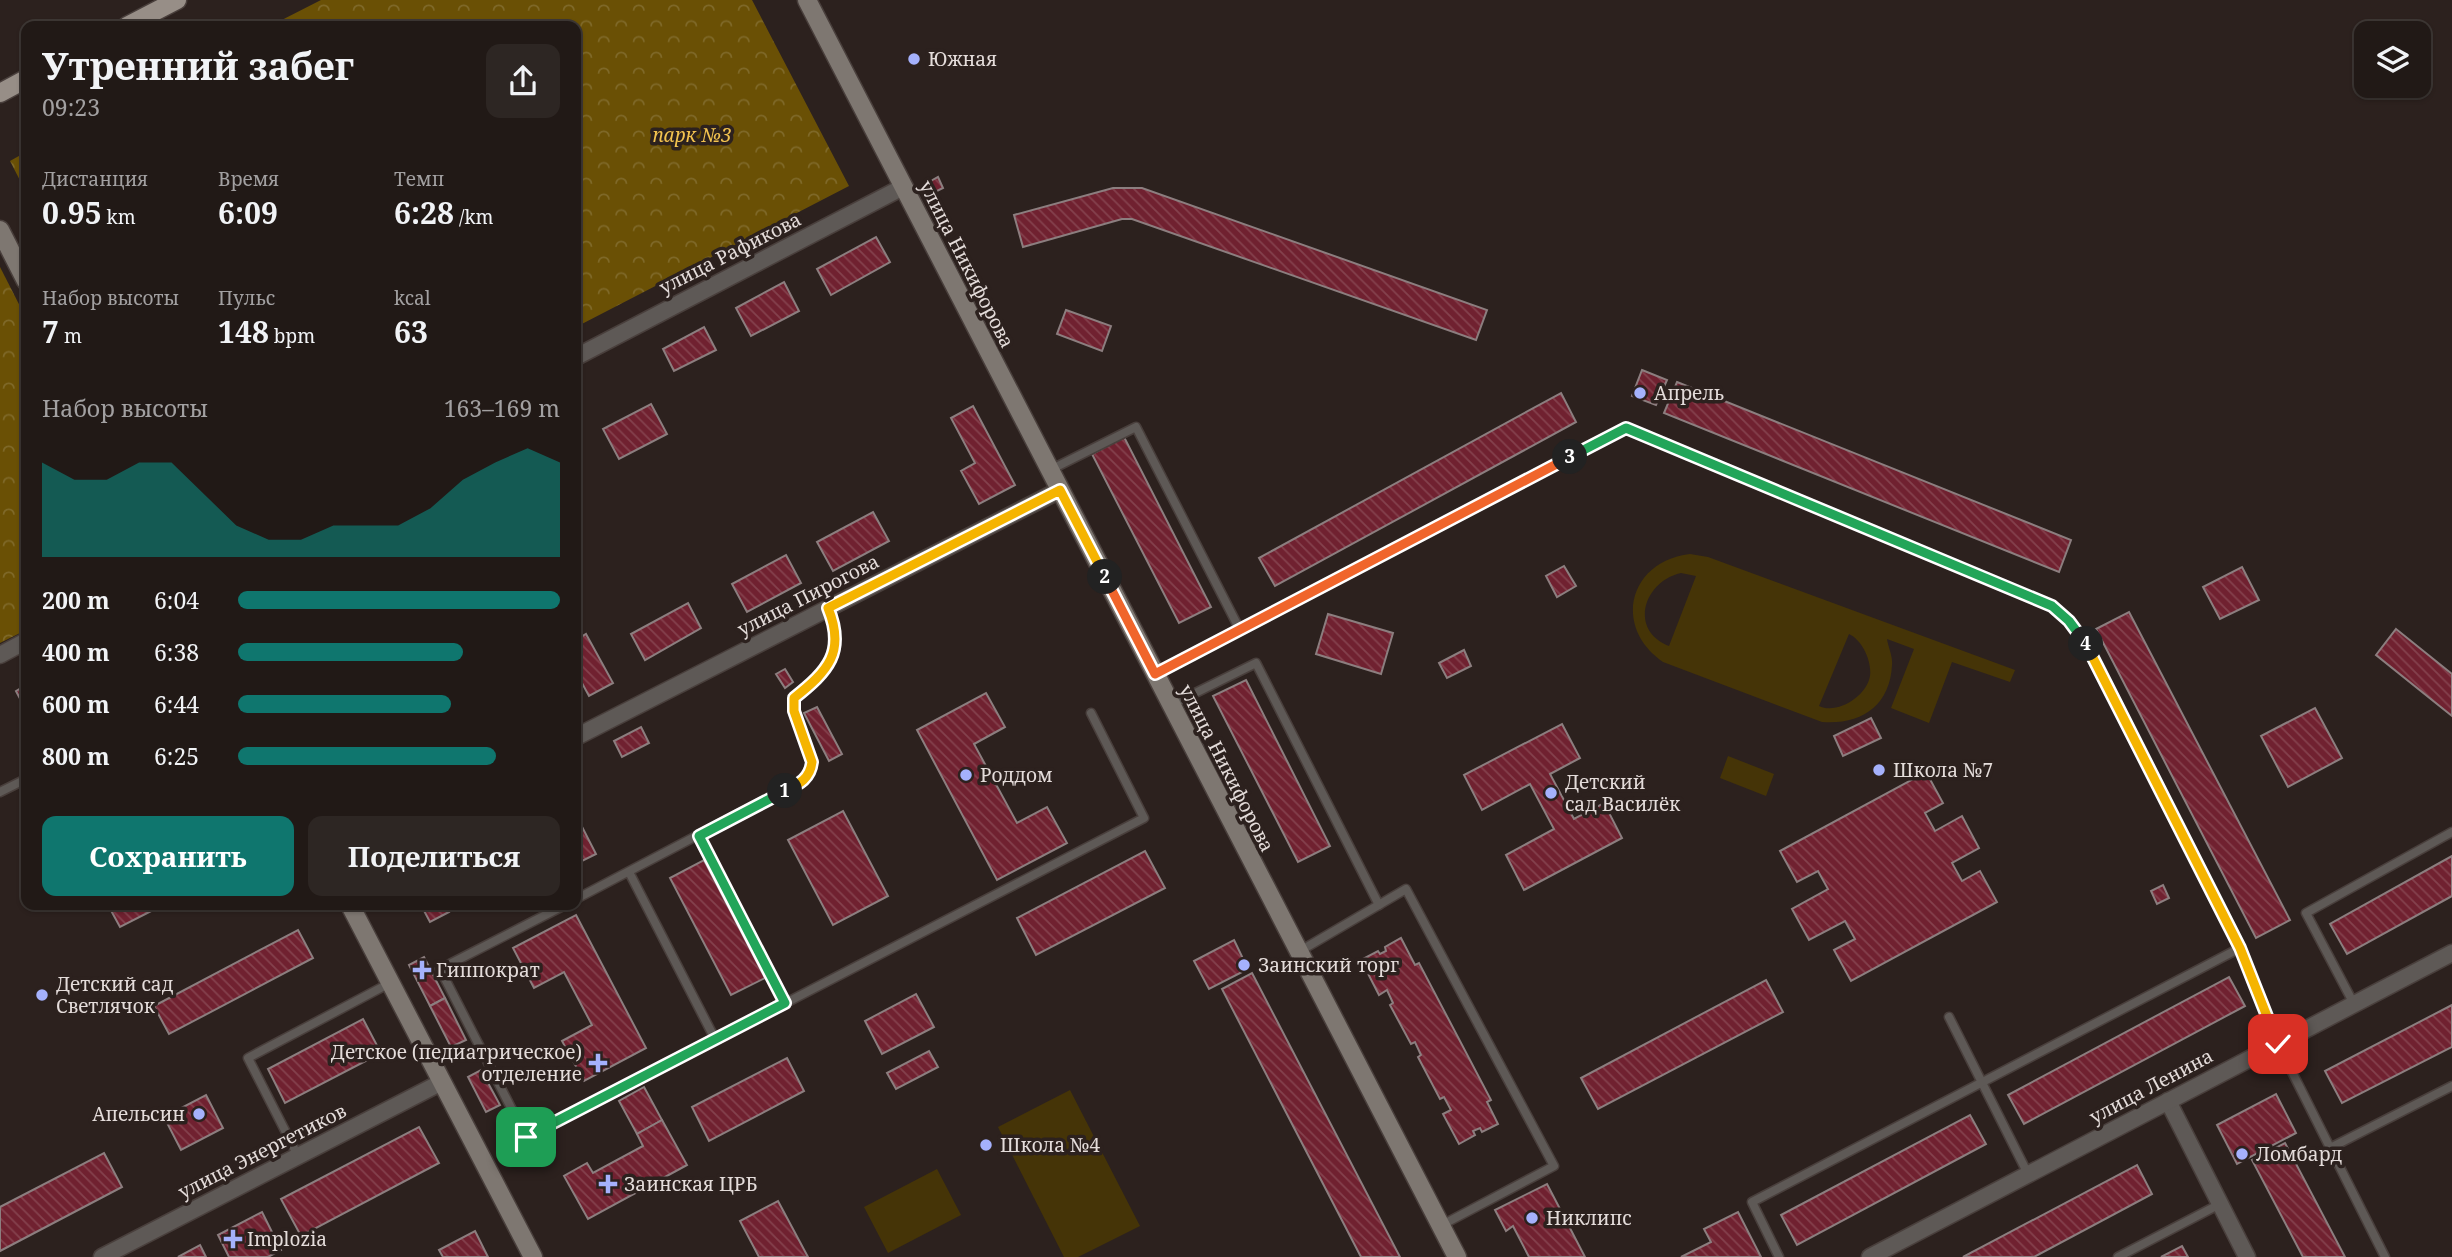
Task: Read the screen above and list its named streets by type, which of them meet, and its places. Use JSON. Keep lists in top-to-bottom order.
{
  "streets": {
    "main road": ["улица Никифорова"],
    "street": [
      "улица Рафикова",
      "улица Пирогова",
      "улица Ленина",
      "улица Энергетиков"
    ]
  },
  "crossings": [
    ["улица Рафикова", "улица Никифорова"],
    ["улица Никифорова", "улица Пирогова"]
  ],
  "parks": ["парк №3"],
  "places": {
    "other": [
      "Южная",
      "Апрель",
      "Школа №7",
      "Роддом",
      "Детский сад Василёк",
      "Заинский торг",
      "Детский сад Светлячок",
      "Апельсин",
      "Школа №4",
      "Ломбард",
      "Никлипс"
    ],
    "health": [
      "Гиппократ",
      "Детское (педиатрическое) отделение",
      "Заинская ЦРБ",
      "Implozia"
    ]
  },
  "page": {
    "heading": ["Утренний забег", "09:23"],
    "stats": [
      ["Дистанция", "0.95 km"],
      ["Время", "6:09"],
      ["Темп", "6:28 /km"],
      ["Набор высоты", "7 m"],
      ["Пульс", "148 bpm"],
      ["kcal", "63"]
    ],
    "chart": ["Набор высоты", "163–169 m"],
    "pins": [
      "3",
      "2",
      "4",
      "1"
    ],
    "list": [
      {
        "name": "200 m",
        "note": "6:04"
      },
      {
        "name": "400 m",
        "note": "6:38"
      },
      {
        "name": "600 m",
        "note": "6:44"
      },
      {
        "name": "800 m",
        "note": "6:25"
      }
    ],
    "buttons": ["Сохранить", "Поделиться"]
  }
}
